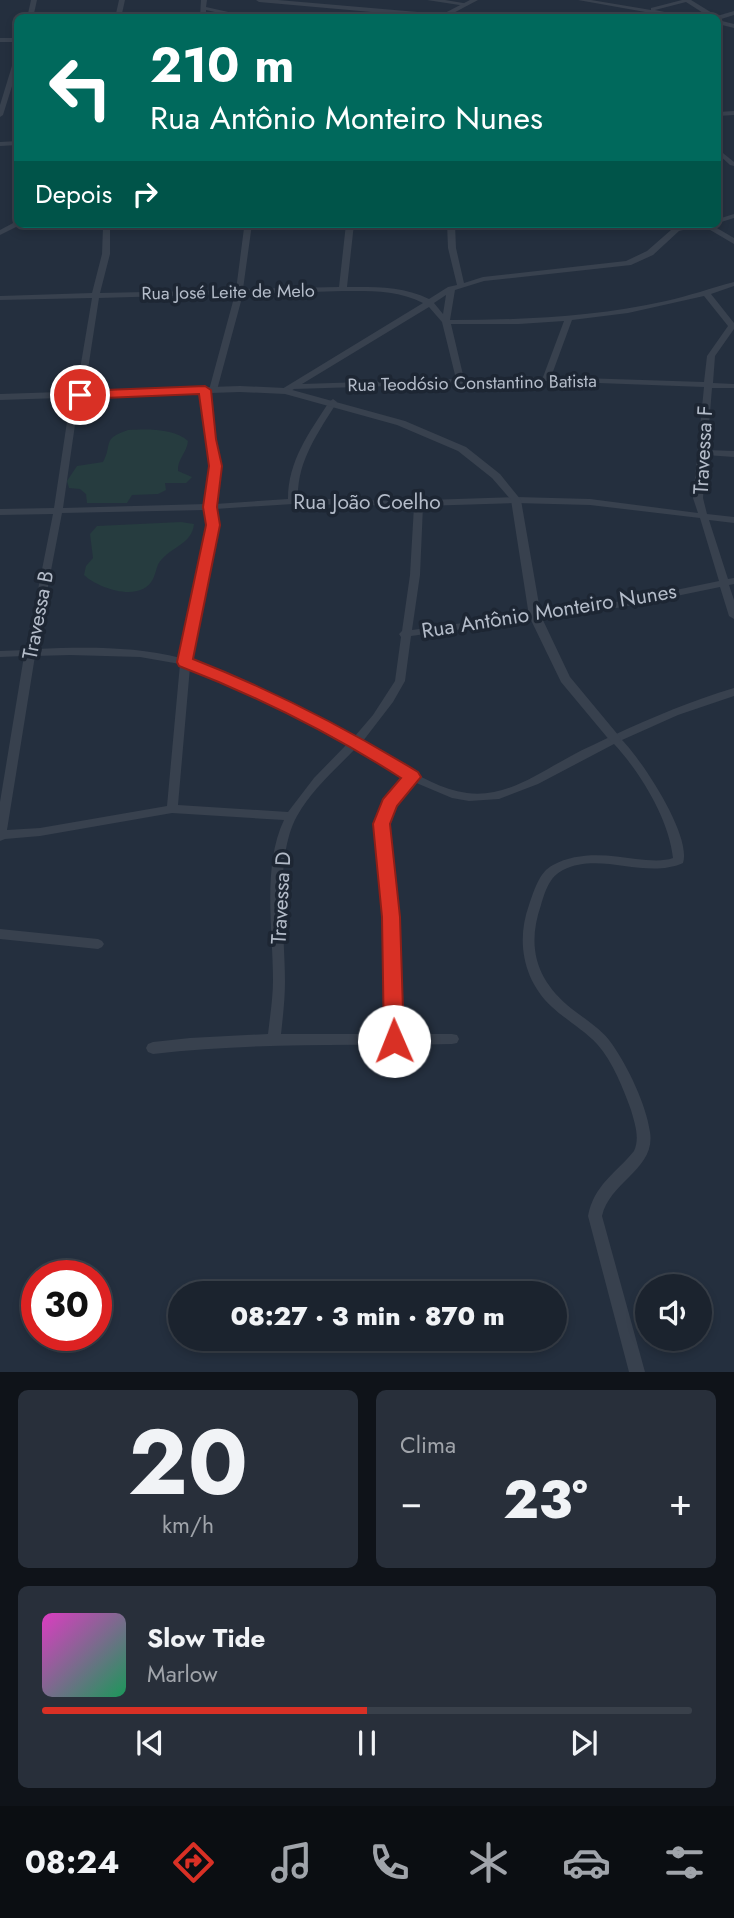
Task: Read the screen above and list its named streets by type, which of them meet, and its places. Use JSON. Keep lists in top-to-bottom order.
{
  "streets": {
    "street": [
      "Rua José Leite de Melo",
      "Rua Teodósio Constantino Batista",
      "Travessa F",
      "Rua João Coelho",
      "Rua Antônio Monteiro Nunes",
      "Travessa B",
      "Travessa D"
    ]
  },
  "crossings": [
    ["Rua José Leite de Melo", "Travessa B"],
    ["Rua Teodósio Constantino Batista", "Travessa F"],
    ["Rua Teodósio Constantino Batista", "Travessa B"],
    ["Travessa F", "Rua João Coelho"],
    ["Travessa F", "Rua Antônio Monteiro Nunes"],
    ["Rua João Coelho", "Travessa B"],
    ["Rua João Coelho", "Travessa D"],
    ["Rua Antônio Monteiro Nunes", "Travessa D"]
  ],
  "page": {
    "turn": ["210 m", "Rua Antônio Monteiro Nunes"],
    "then": "Depois",
    "limit": "30",
    "trip": "08:27 · 3 min · 870 m",
    "tile": [
      ["20", "km/h"],
      "Clima"
    ],
    "heat": ["−", "23°", "+"],
    "song": ["Slow Tide", "Marlow"],
    "tabs": "08:24"
  }
}
